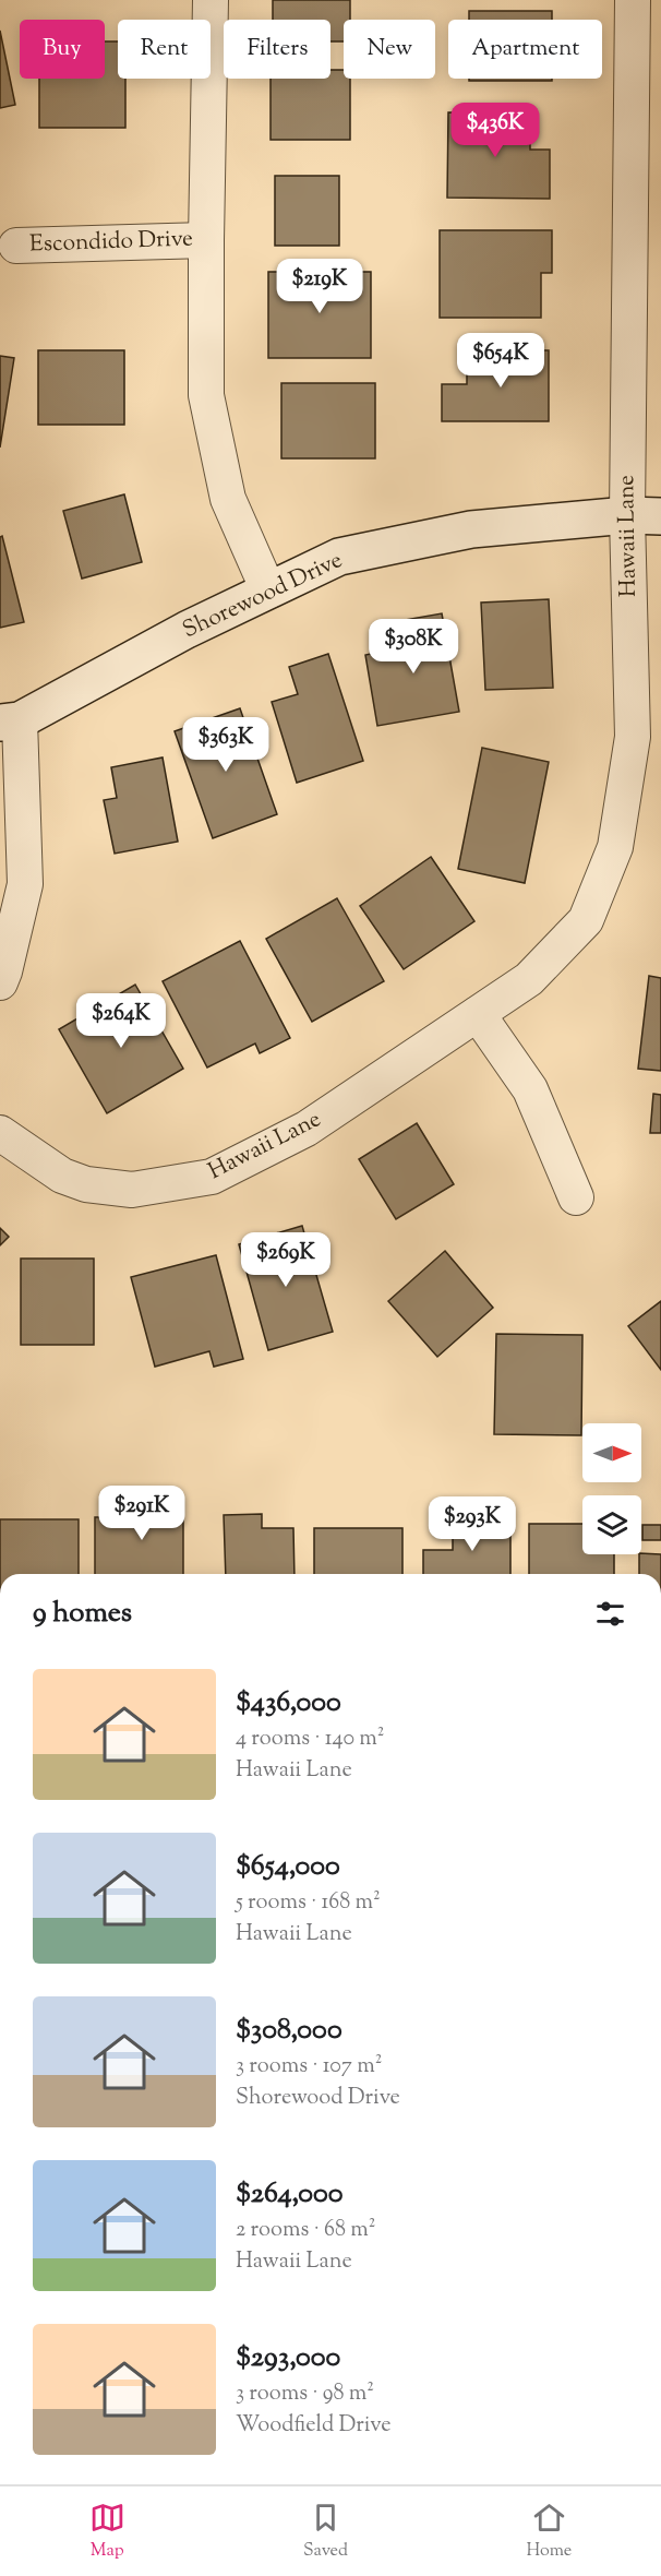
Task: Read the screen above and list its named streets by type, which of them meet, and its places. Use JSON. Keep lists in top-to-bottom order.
{
  "streets": {
    "street": ["Escondido Drive", "Hawaii Lane", "Shorewood Drive"]
  },
  "crossings": [
    ["Escondido Drive", "Shorewood Drive"],
    ["Hawaii Lane", "Shorewood Drive"]
  ],
  "north": "right",
  "page": {
    "chip": [
      "Buy",
      "Rent",
      "Filters",
      "New",
      "Apartment"
    ],
    "price": [
      "$436K",
      "$219K",
      "$654K",
      "$308K",
      "$363K",
      "$264K",
      "$269K",
      "$291K",
      "$293K"
    ],
    "heading": "9 homes",
    "list": [
      {
        "name": "$436,000",
        "note": "4 rooms · 140 m² · Hawaii Lane"
      },
      {
        "name": "$654,000",
        "note": "5 rooms · 168 m² · Hawaii Lane"
      },
      {
        "name": "$308,000",
        "note": "3 rooms · 107 m² · Shorewood Drive"
      },
      {
        "name": "$264,000",
        "note": "2 rooms · 68 m² · Hawaii Lane"
      },
      {
        "name": "$293,000",
        "note": "3 rooms · 98 m² · Woodfield Drive"
      }
    ],
    "tabs": ["Map", "Saved", "Home"]
  }
}
